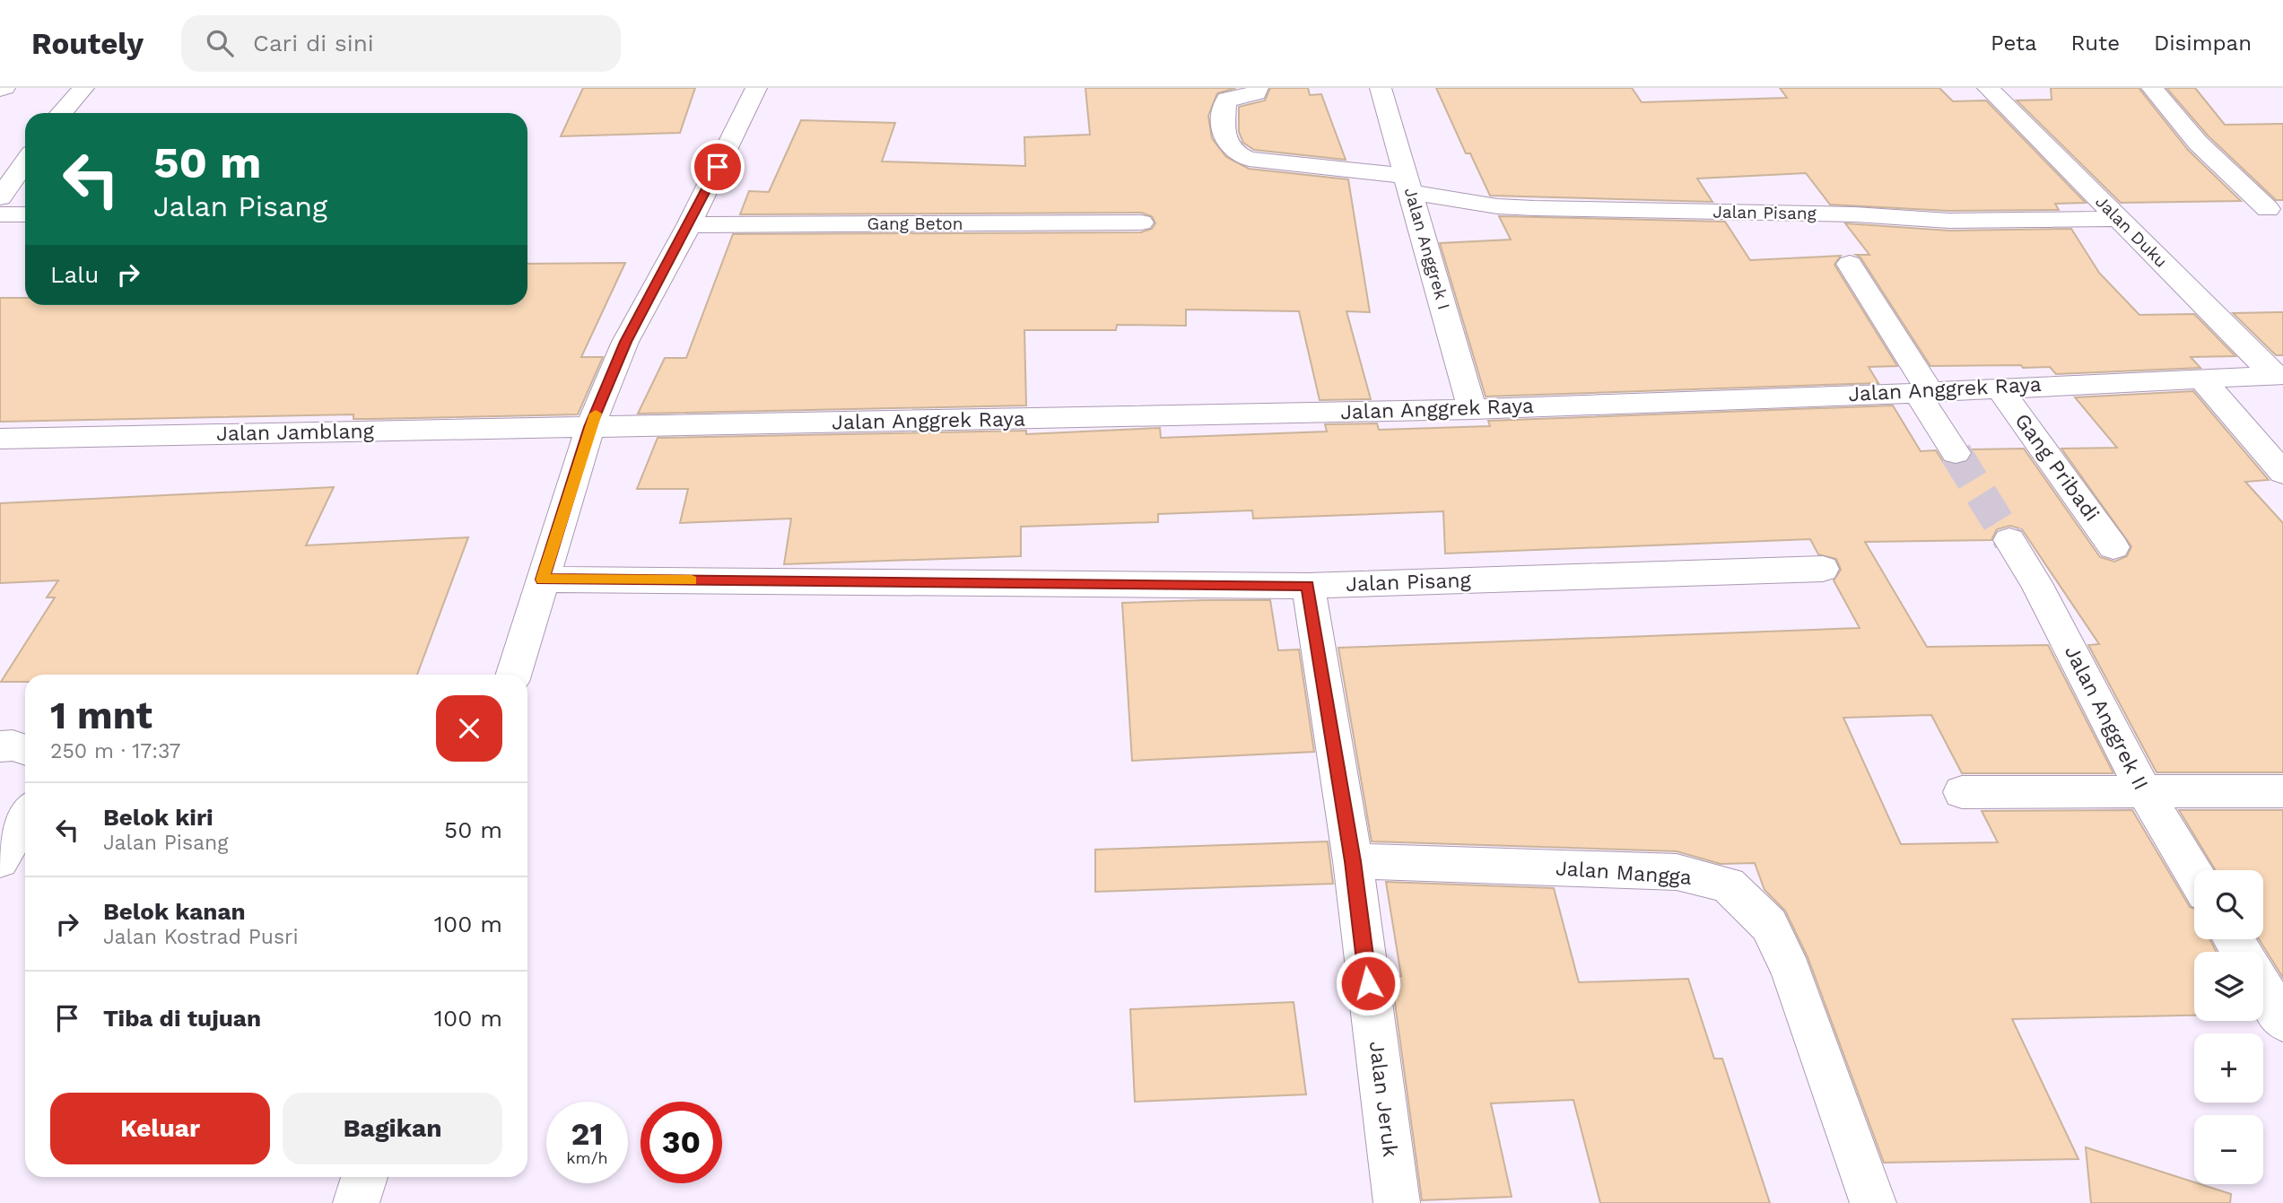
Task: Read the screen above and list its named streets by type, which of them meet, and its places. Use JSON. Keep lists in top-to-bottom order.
{
  "streets": {
    "street": [
      "Jalan Pisang",
      "Gang Beton",
      "Jalan Duku",
      "Jalan Anggrek I",
      "Jalan Anggrek Raya",
      "Jalan Jamblang",
      "Gang Pribadi",
      "Jalan Anggrek II",
      "Jalan Mangga",
      "Jalan Jeruk"
    ]
  },
  "crossings": [
    ["Jalan Pisang", "Jalan Duku"],
    ["Jalan Pisang", "Jalan Anggrek I"],
    ["Jalan Pisang", "Jalan Jeruk"],
    ["Jalan Duku", "Jalan Anggrek Raya"],
    ["Jalan Anggrek I", "Jalan Anggrek Raya"],
    ["Jalan Anggrek Raya", "Jalan Jamblang"],
    ["Jalan Anggrek Raya", "Gang Pribadi"],
    ["Jalan Mangga", "Jalan Jeruk"]
  ],
  "page": {
    "header": "Routely",
    "search": "Cari di sini",
    "nav": ["Peta", "Rute", "Disimpan"],
    "turn": ["50 m", "Jalan Pisang"],
    "then": "Lalu",
    "heading": ["1 mnt", "250 m · 17:37"],
    "list": [
      {
        "name": "Belok kiri",
        "note": "Jalan Pisang",
        "value": "50 m"
      },
      {
        "name": "Belok kanan",
        "note": "Jalan Kostrad Pusri",
        "value": "100 m"
      },
      {
        "name": "Tiba di tujuan",
        "value": "100 m"
      }
    ],
    "map_buttons": ["+", "−"],
    "buttons": ["Keluar", "Bagikan"],
    "speed": "21 km/h",
    "limit": "30"
  }
}
